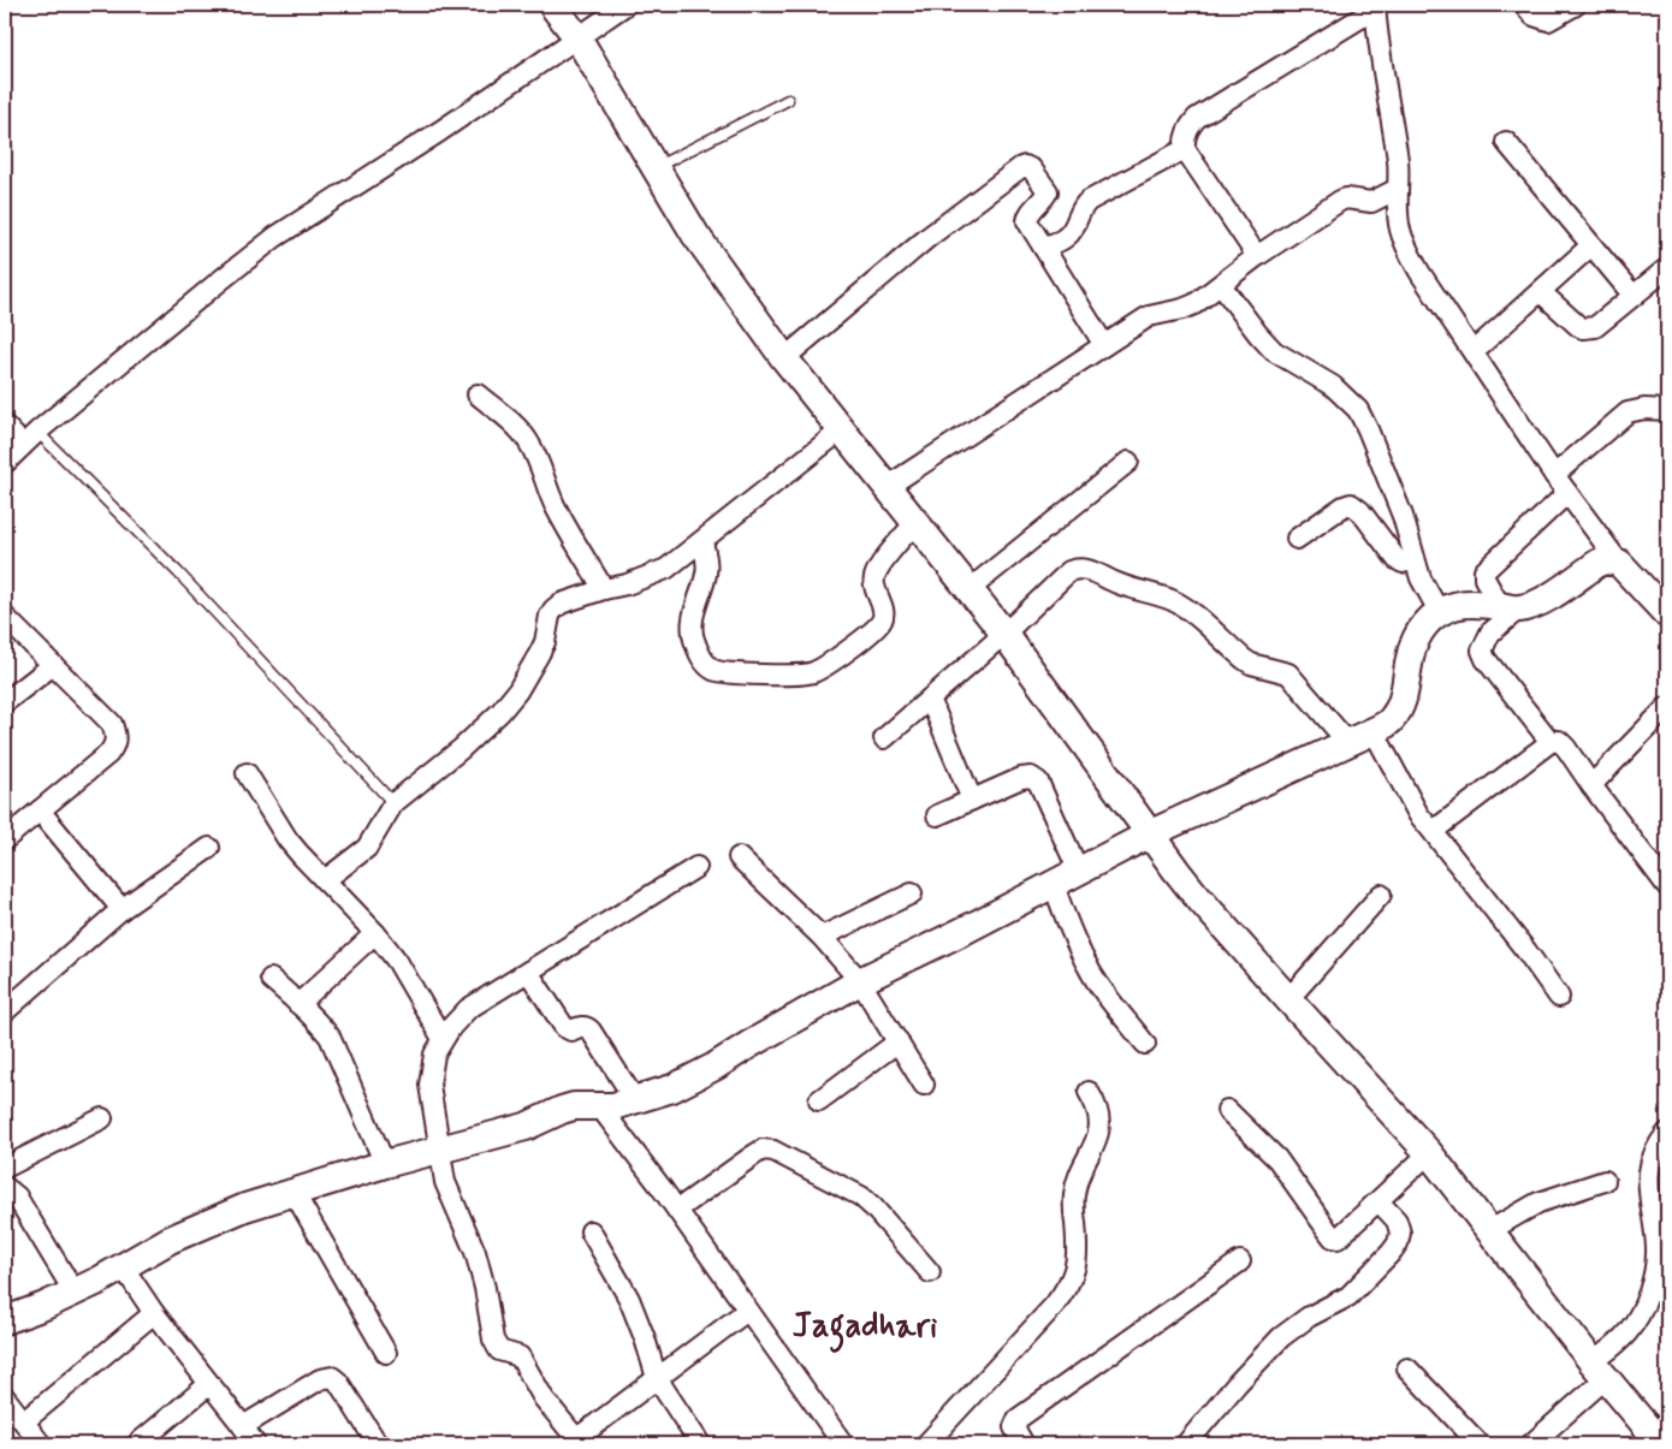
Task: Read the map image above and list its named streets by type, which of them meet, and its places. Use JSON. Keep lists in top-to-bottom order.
{
  "districts": ["Jagadhari"]
}
